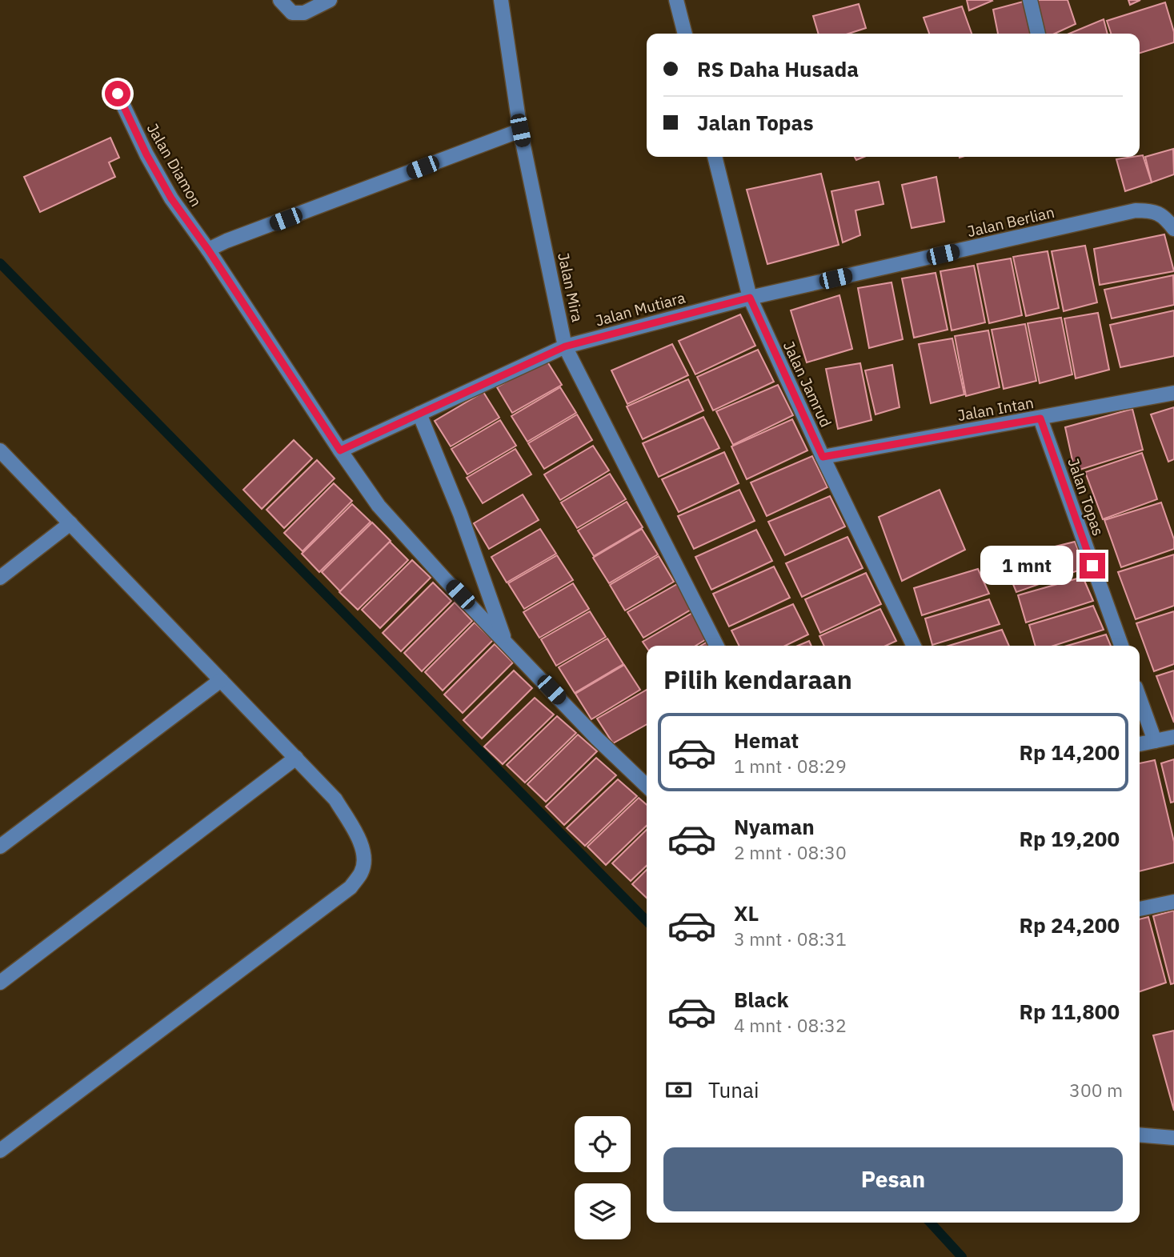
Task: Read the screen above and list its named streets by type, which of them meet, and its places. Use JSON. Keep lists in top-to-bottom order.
{
  "streets": {
    "street": [
      "Jalan Diamon",
      "Jalan Berlian",
      "Jalan Mira",
      "Jalan Mutiara",
      "Jalan Jamrud",
      "Jalan Intan",
      "Jalan Topas"
    ]
  },
  "crossings": [
    ["Jalan Diamon", "Jalan Mutiara"],
    ["Jalan Berlian", "Jalan Mutiara"],
    ["Jalan Berlian", "Jalan Jamrud"],
    ["Jalan Mira", "Jalan Mutiara"],
    ["Jalan Mutiara", "Jalan Jamrud"],
    ["Jalan Jamrud", "Jalan Intan"],
    ["Jalan Intan", "Jalan Topas"]
  ],
  "page": {
    "banner": ["RS Daha Husada", "Jalan Topas"],
    "bubble": "1 mnt",
    "heading": "Pilih kendaraan",
    "list": [
      {
        "name": "Hemat",
        "note": "1 mnt · 08:29",
        "value": "Rp 14,200"
      },
      {
        "name": "Nyaman",
        "note": "2 mnt · 08:30",
        "value": "Rp 19,200"
      },
      {
        "name": "XL",
        "note": "3 mnt · 08:31",
        "value": "Rp 24,200"
      },
      {
        "name": "Black",
        "note": "4 mnt · 08:32",
        "value": "Rp 11,800"
      }
    ],
    "pay": ["Tunai", "300 m"],
    "buttons": "Pesan"
  }
}
